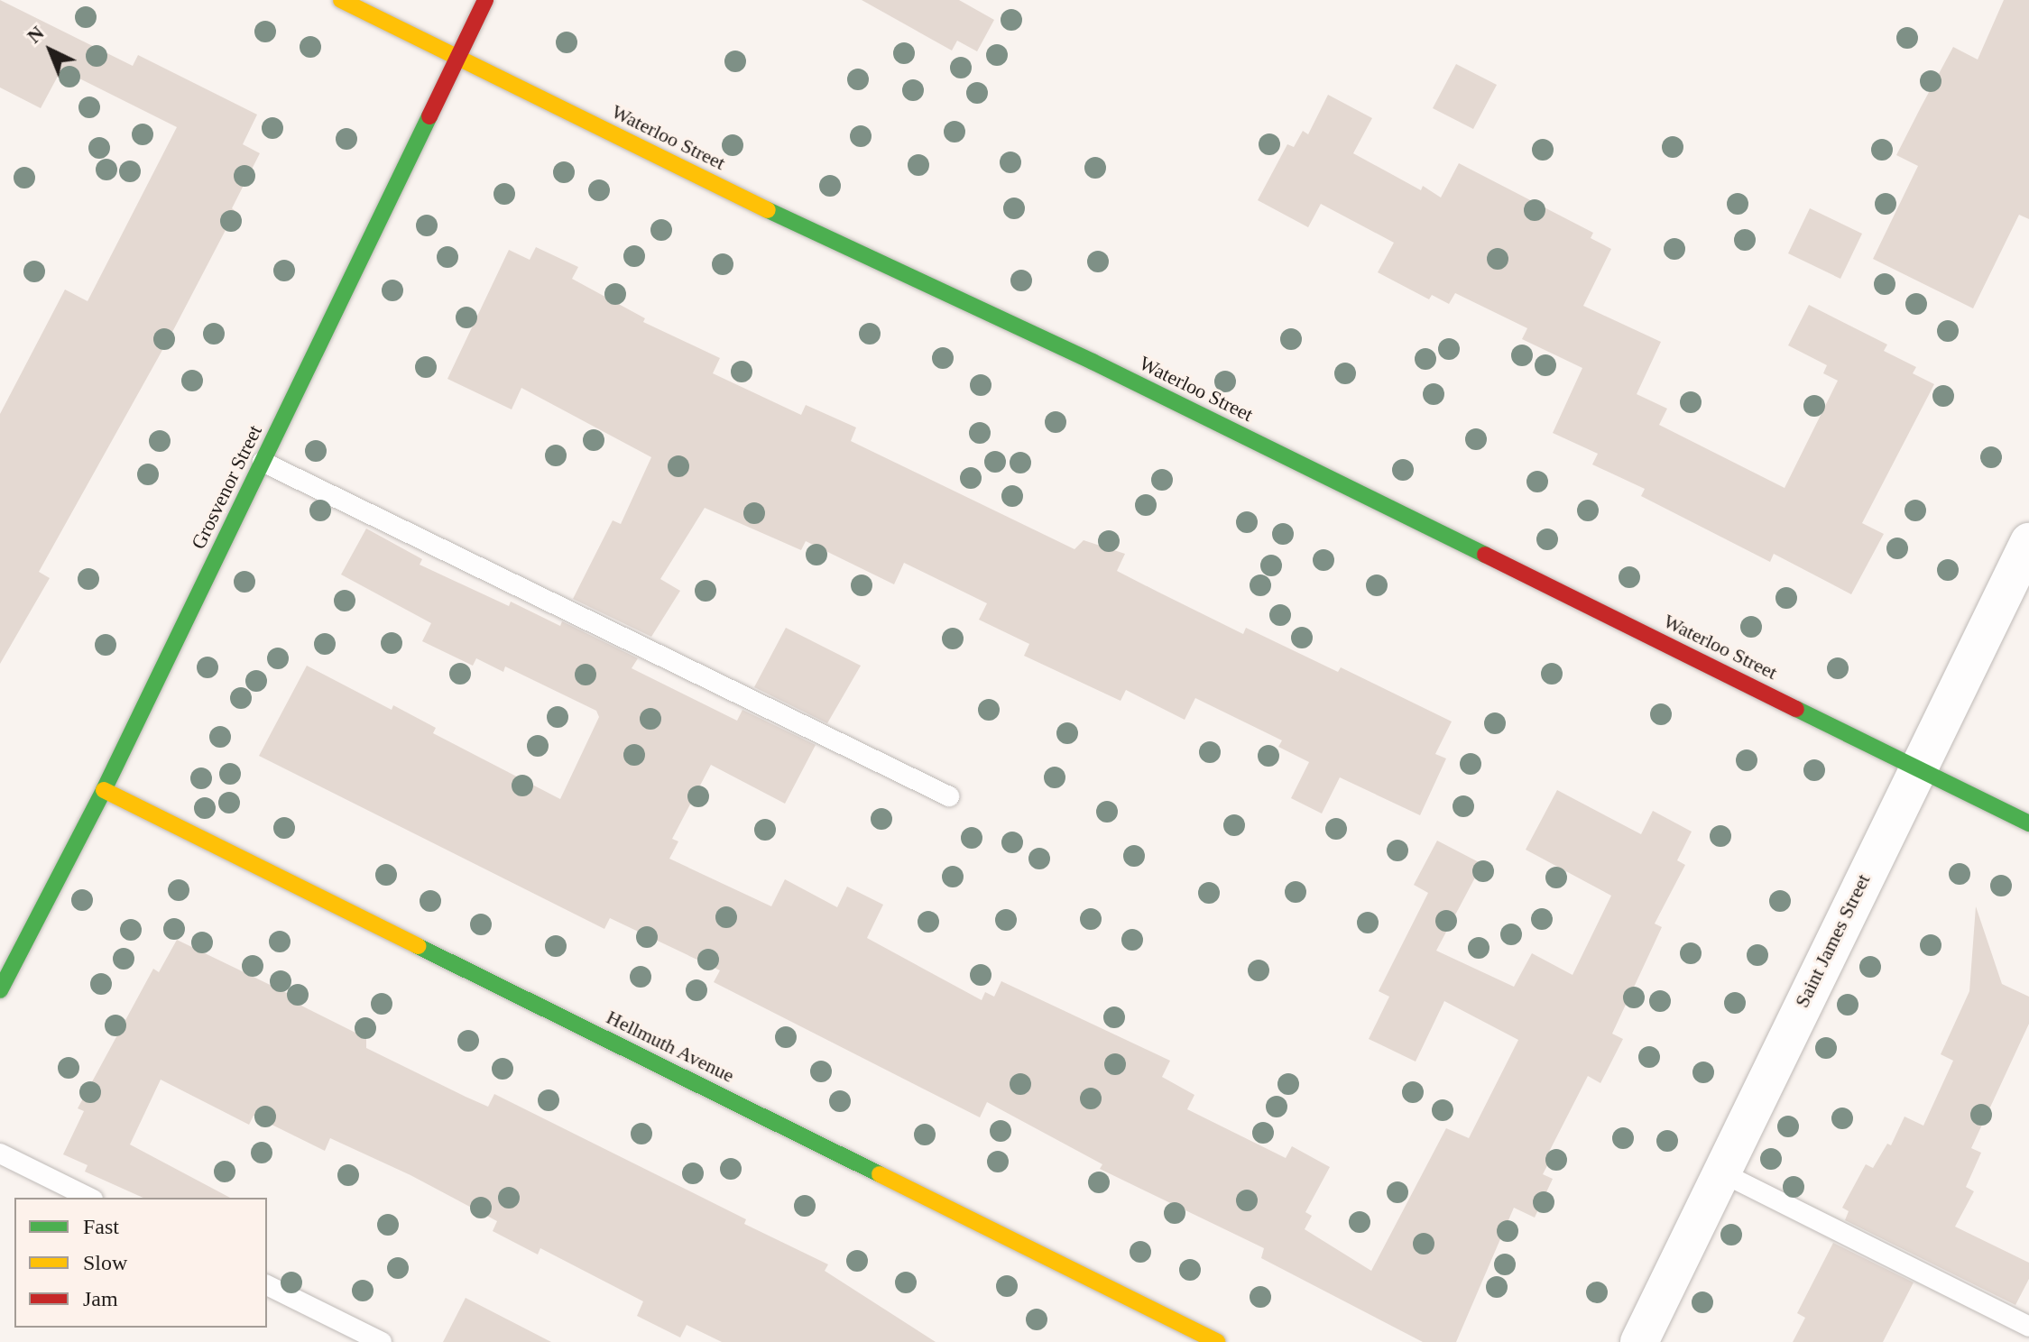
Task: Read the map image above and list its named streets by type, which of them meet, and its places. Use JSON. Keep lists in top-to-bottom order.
{
  "streets": {
    "street": [
      "Waterloo Street",
      "Grosvenor Street",
      "Saint James Street",
      "Hellmuth Avenue"
    ]
  },
  "crossings": [
    ["Waterloo Street", "Grosvenor Street"],
    ["Waterloo Street", "Saint James Street"],
    ["Grosvenor Street", "Hellmuth Avenue"]
  ],
  "legend": ["Fast", "Slow", "Jam"],
  "north": "top left"
}
